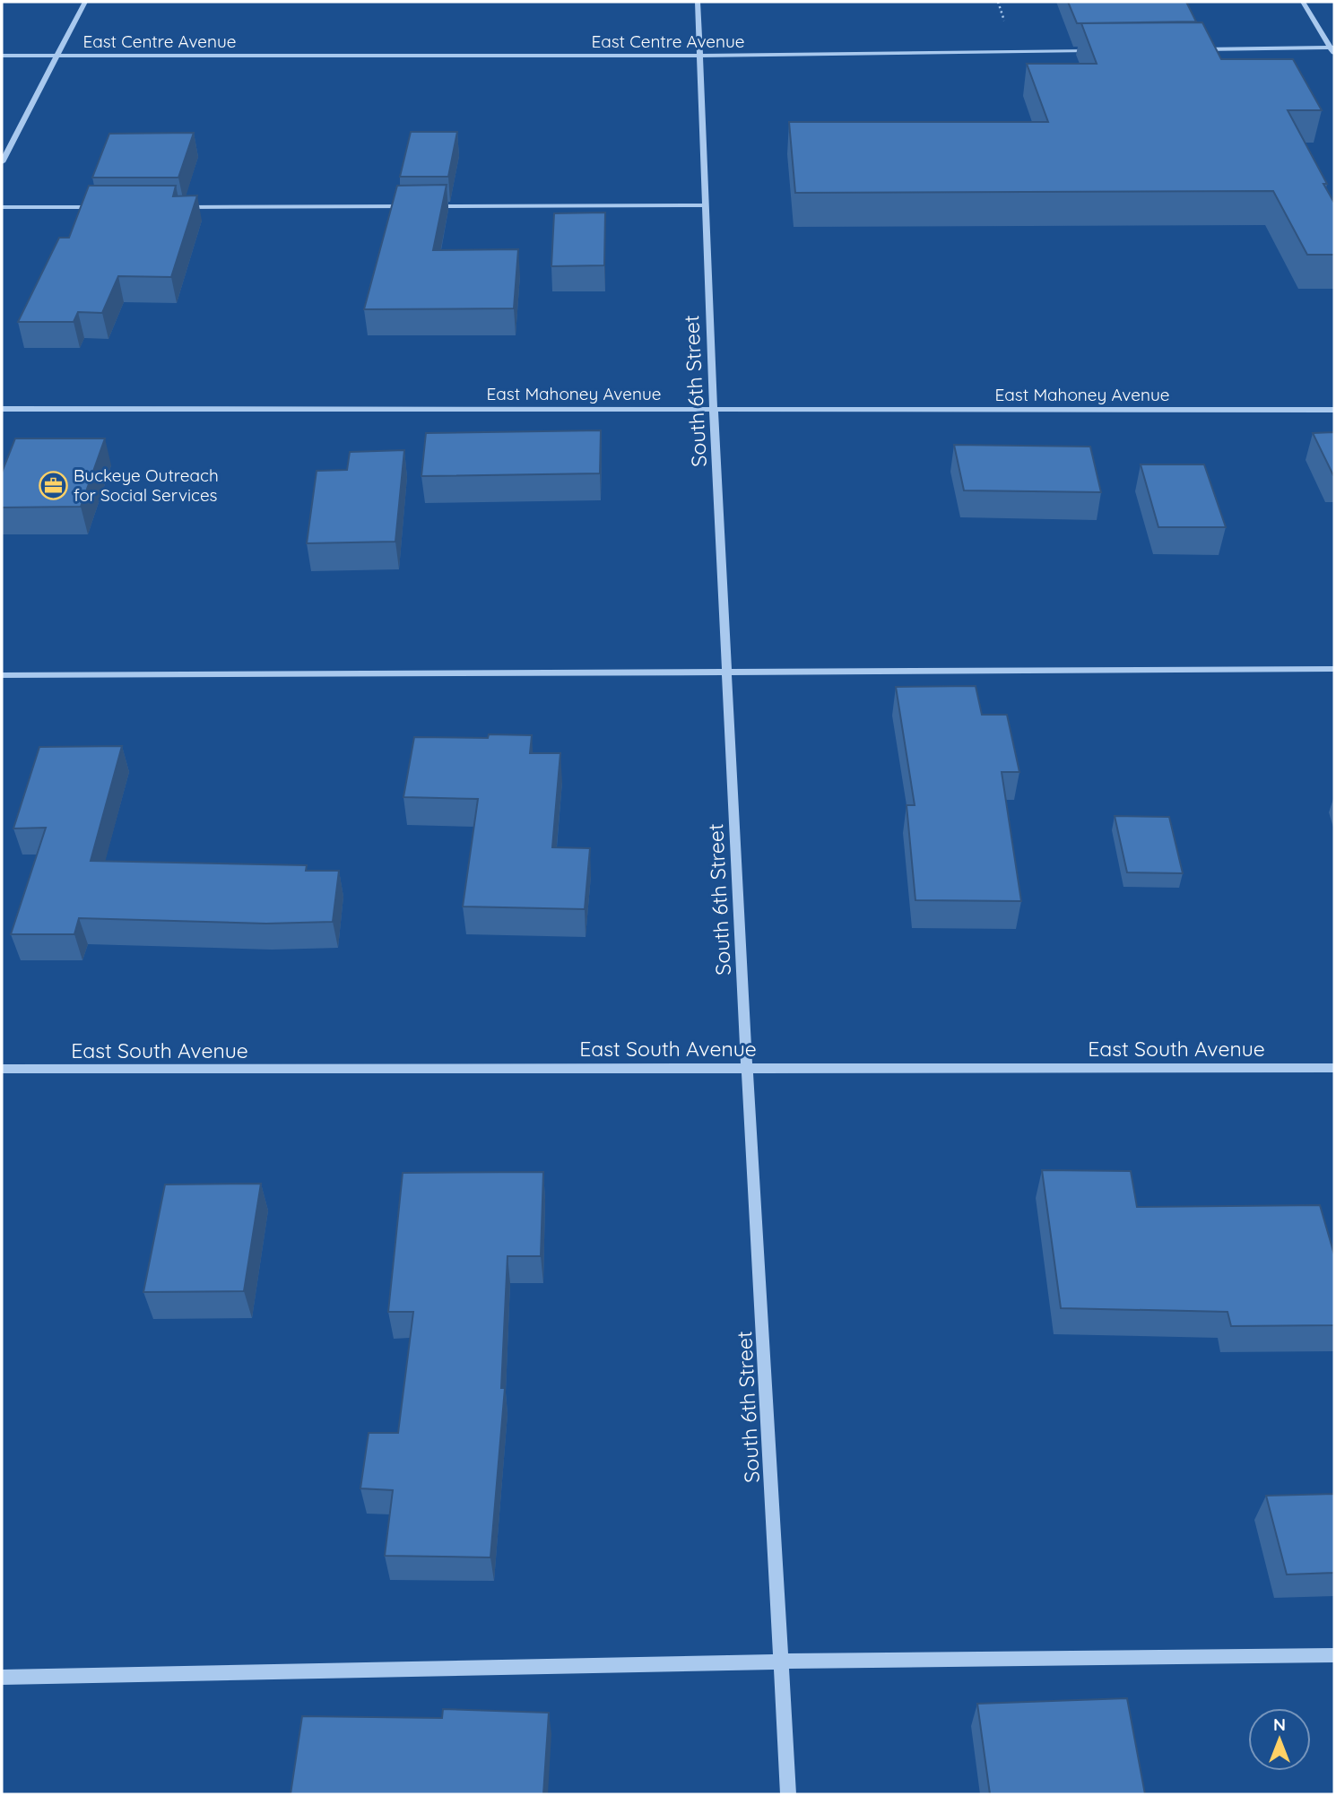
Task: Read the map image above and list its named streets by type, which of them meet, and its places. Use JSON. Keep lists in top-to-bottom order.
{
  "streets": {
    "street": [
      "East Centre Avenue",
      "South 6th Street",
      "East Mahoney Avenue",
      "East South Avenue"
    ]
  },
  "crossings": [
    ["East Centre Avenue", "South 6th Street"],
    ["South 6th Street", "East Mahoney Avenue"],
    ["South 6th Street", "East South Avenue"]
  ],
  "places": {
    "office": ["Buckeye Outreach for Social Services"]
  },
  "north": "top"
}
